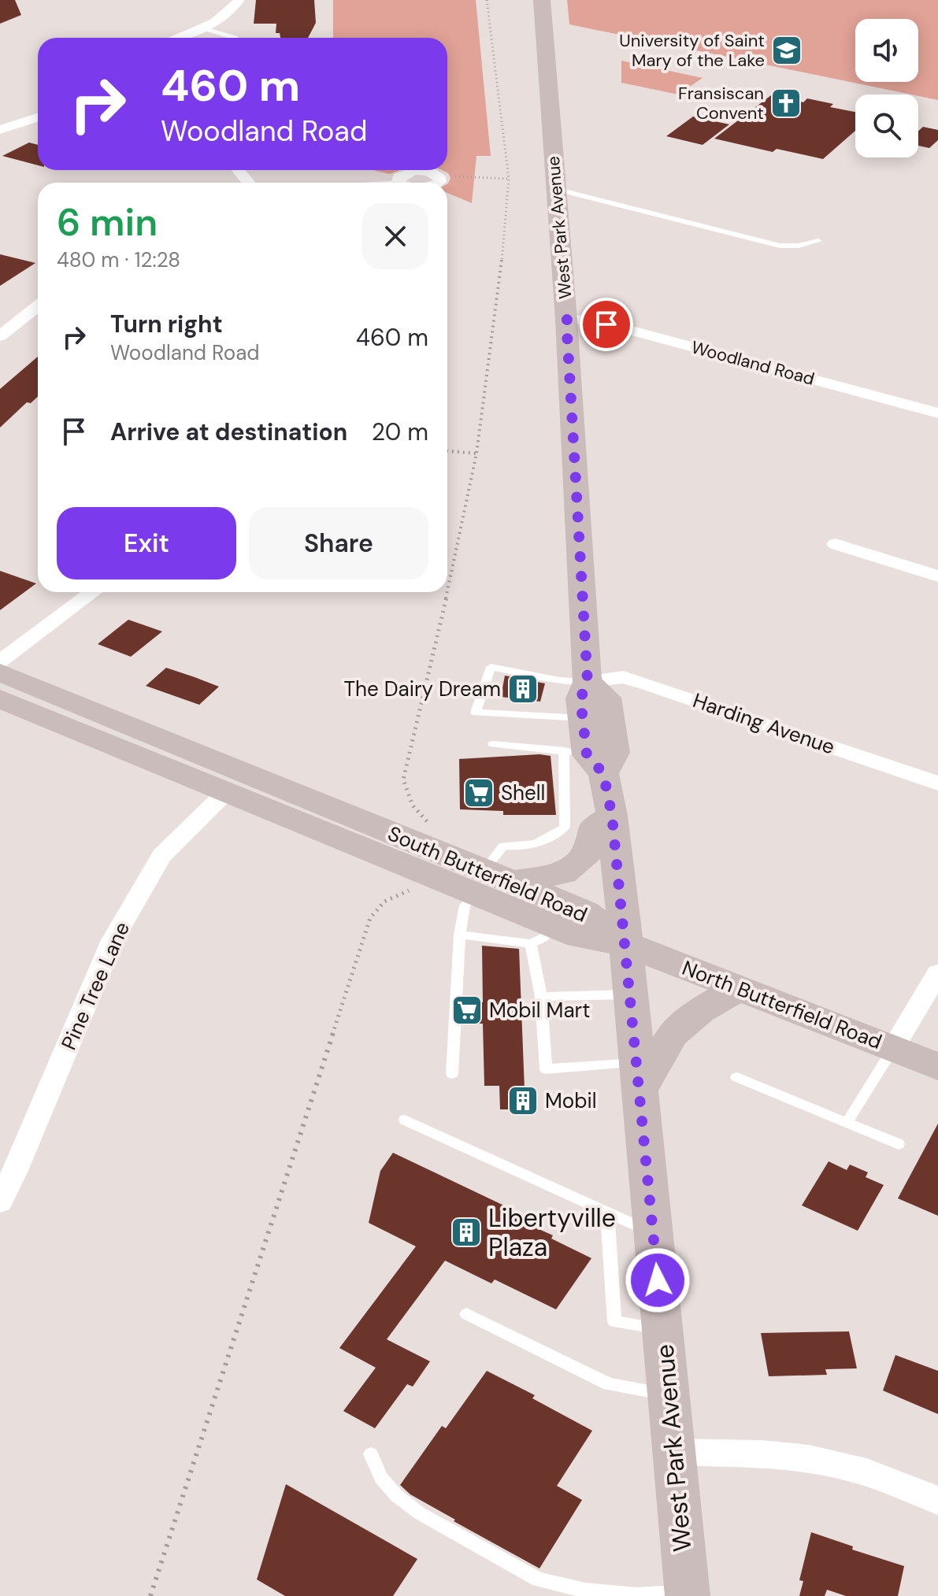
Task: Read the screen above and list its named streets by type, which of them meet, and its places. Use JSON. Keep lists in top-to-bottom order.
{
  "streets": {
    "main road": ["West Park Avenue", "South Butterfield Road", "North Butterfield Road"],
    "street": ["Woodland Road", "Harding Avenue", "Pine Tree Lane"]
  },
  "crossings": [
    ["West Park Avenue", "Woodland Road"],
    ["West Park Avenue", "Harding Avenue"],
    ["West Park Avenue", "South Butterfield Road"],
    ["West Park Avenue", "North Butterfield Road"],
    ["South Butterfield Road", "Pine Tree Lane"],
    ["South Butterfield Road", "North Butterfield Road"]
  ],
  "places": {
    "school or university": ["University of Saint Mary of the Lake"],
    "church": ["Fransiscan Convent"],
    "building": ["The Dairy Dream", "Mobil", "Libertyville Plaza"],
    "supermarket": ["Shell", "Mobil Mart"]
  },
  "page": {
    "turn": ["460 m", "Woodland Road"],
    "heading": ["6 min", "480 m · 12:28"],
    "list": [
      {
        "name": "Turn right",
        "note": "Woodland Road",
        "value": "460 m"
      },
      {
        "name": "Arrive at destination",
        "value": "20 m"
      }
    ],
    "buttons": ["Exit", "Share"]
  }
}
